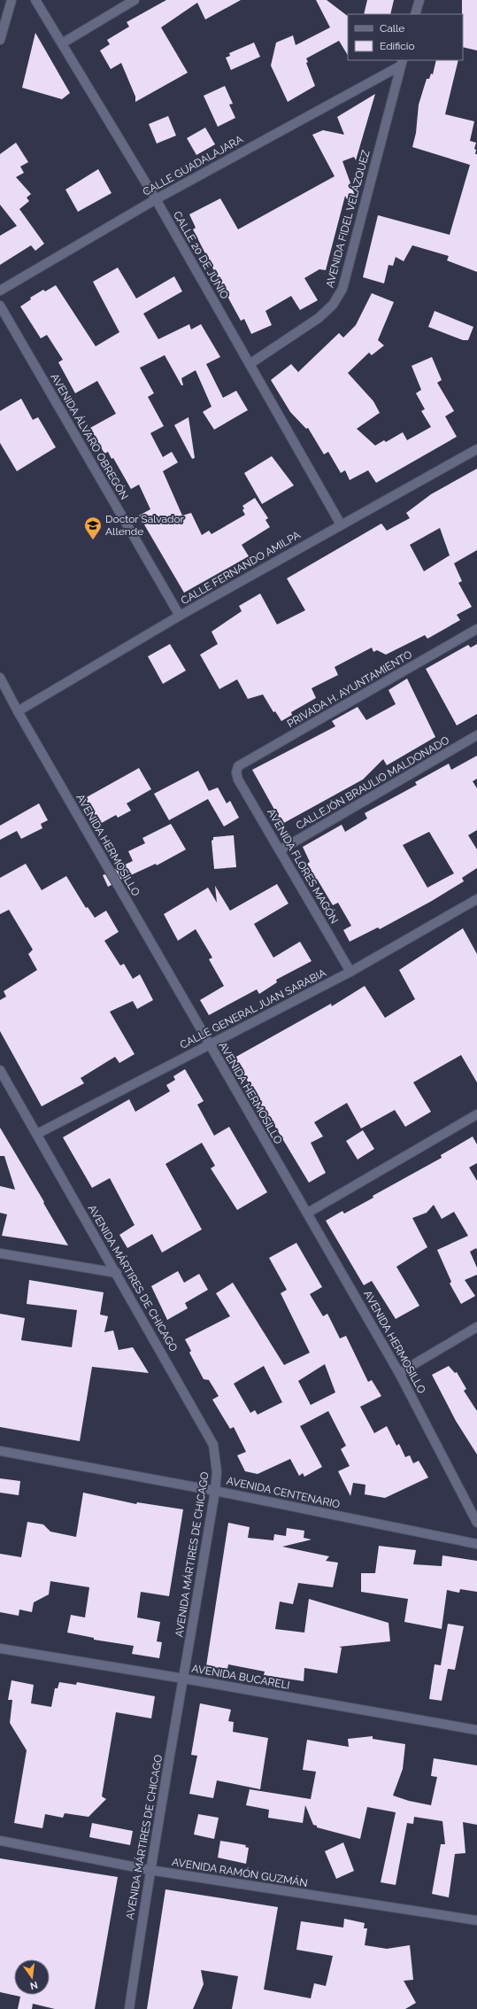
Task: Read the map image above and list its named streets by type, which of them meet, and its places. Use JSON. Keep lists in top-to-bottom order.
{
  "streets": {
    "street": [
      "CALLE GUADALAJARA",
      "AVENIDA FIDEL VELÁZQUEZ",
      "CALLE 20 DE JUNIO",
      "AVENIDA ÁLVARO OBREGÓN",
      "CALLE FERNANDO AMILPA",
      "PRIVADA H. AYUNTAMIENTO",
      "CALLEJÓN BRAULIO MALDONADO",
      "AVENIDA HERMOSILLO",
      "AVENIDA FLORES MAGÓN",
      "CALLE GENERAL JUAN SARABIA",
      "AVENIDA MÁRTIRES DE CHICAGO",
      "AVENIDA CENTENARIO",
      "AVENIDA BUCARELI",
      "AVENIDA RAMÓN GUZMÁN"
    ]
  },
  "crossings": [
    ["CALLE GUADALAJARA", "AVENIDA FIDEL VELÁZQUEZ"],
    ["CALLE GUADALAJARA", "CALLE 20 DE JUNIO"],
    ["AVENIDA FIDEL VELÁZQUEZ", "CALLE 20 DE JUNIO"],
    ["CALLE 20 DE JUNIO", "CALLE FERNANDO AMILPA"],
    ["AVENIDA ÁLVARO OBREGÓN", "CALLE FERNANDO AMILPA"],
    ["CALLE FERNANDO AMILPA", "AVENIDA HERMOSILLO"],
    ["PRIVADA H. AYUNTAMIENTO", "AVENIDA FLORES MAGÓN"],
    ["CALLEJÓN BRAULIO MALDONADO", "AVENIDA FLORES MAGÓN"],
    ["AVENIDA HERMOSILLO", "CALLE GENERAL JUAN SARABIA"],
    ["AVENIDA FLORES MAGÓN", "CALLE GENERAL JUAN SARABIA"],
    ["CALLE GENERAL JUAN SARABIA", "AVENIDA MÁRTIRES DE CHICAGO"],
    ["AVENIDA MÁRTIRES DE CHICAGO", "AVENIDA CENTENARIO"],
    ["AVENIDA MÁRTIRES DE CHICAGO", "AVENIDA BUCARELI"],
    ["AVENIDA MÁRTIRES DE CHICAGO", "AVENIDA RAMÓN GUZMÁN"]
  ],
  "places": {
    "school or university": ["Doctor Salvador Allende"]
  },
  "legend": ["Calle", "Edificio"],
  "north": "bottom"
}
